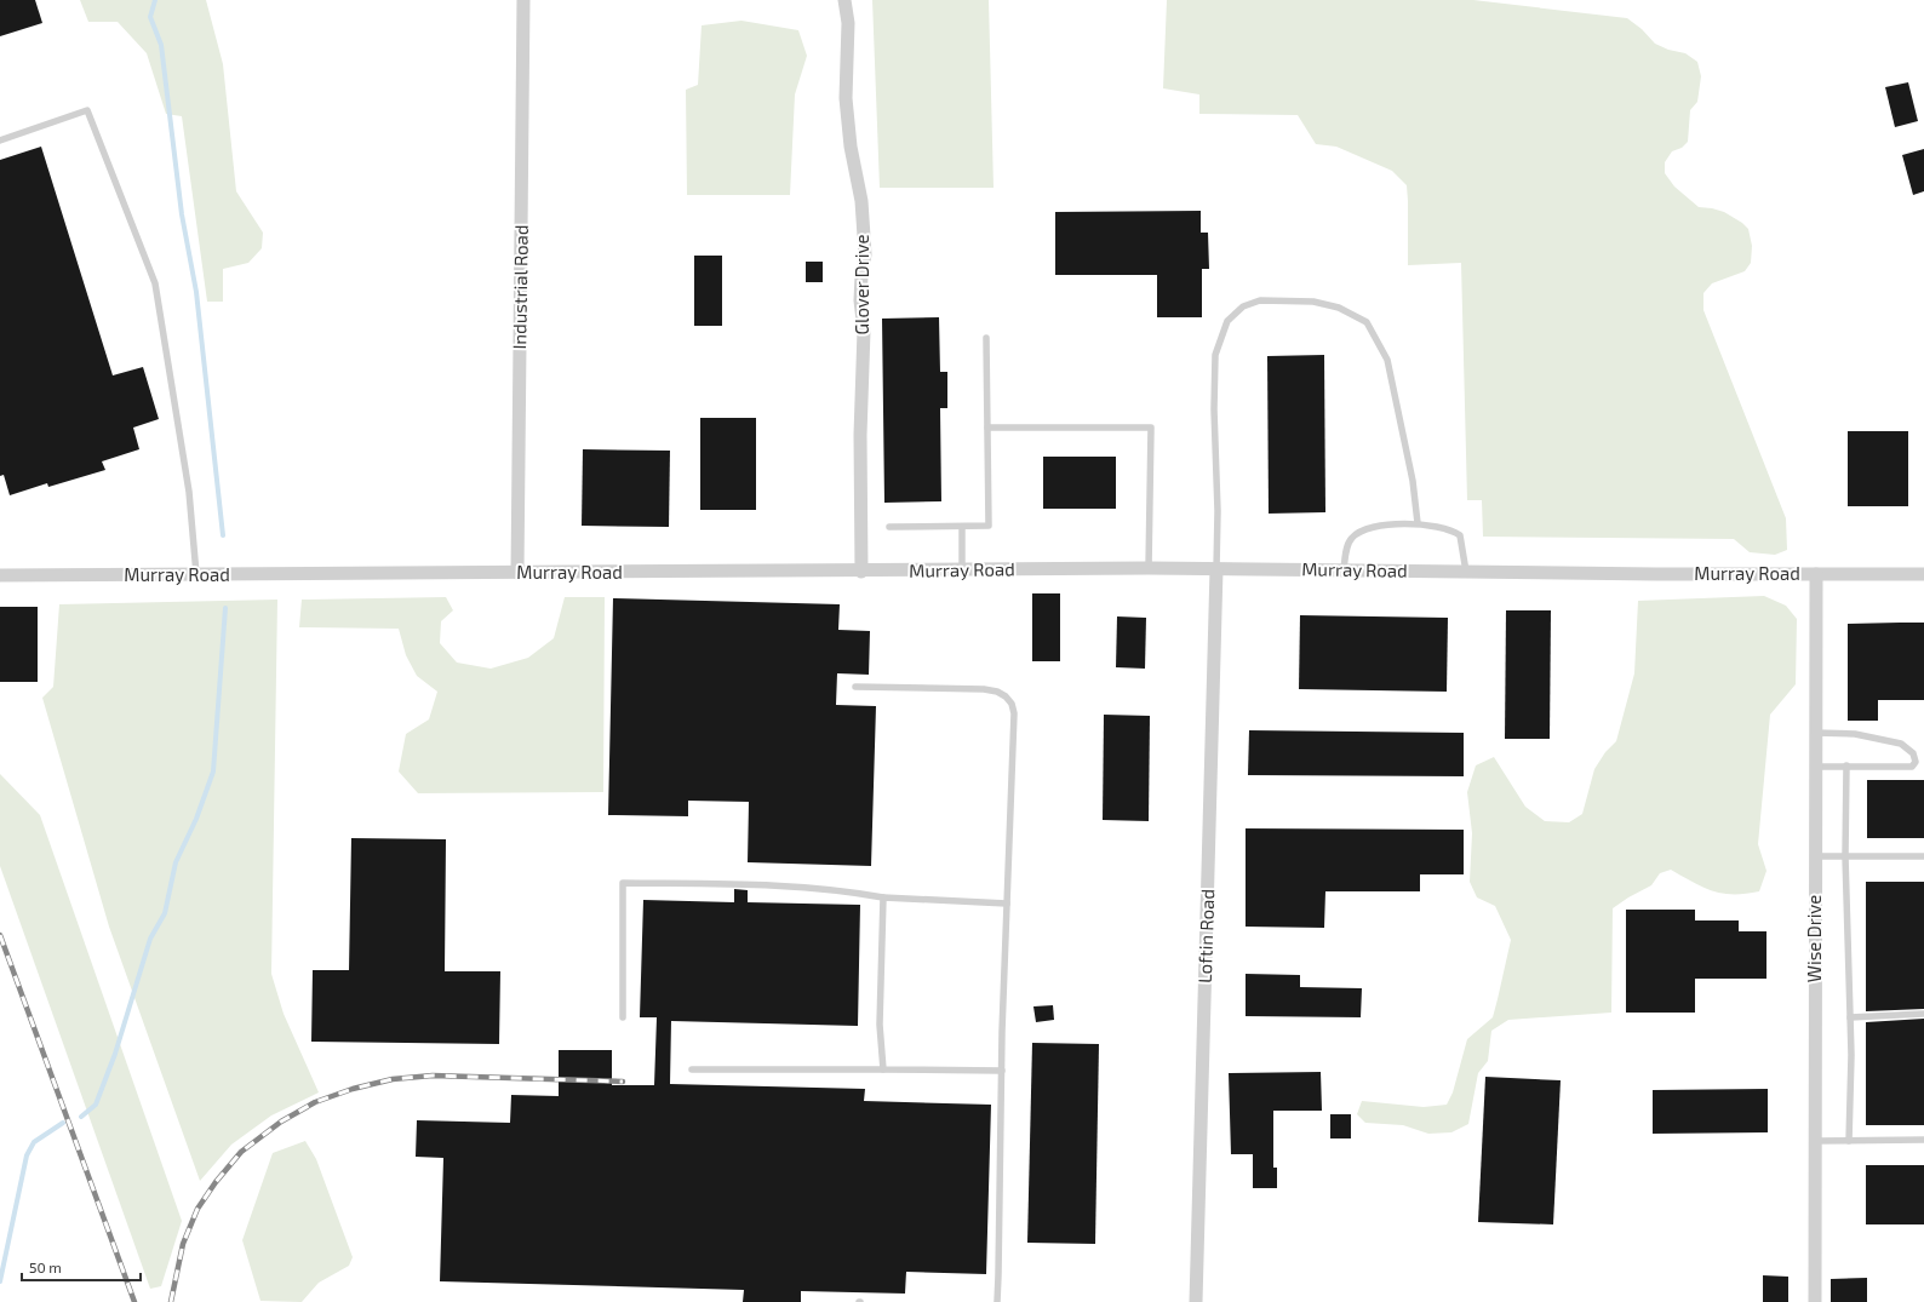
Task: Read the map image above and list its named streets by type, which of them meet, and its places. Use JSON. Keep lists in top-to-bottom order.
{
  "streets": {
    "street": [
      "Glover Drive",
      "Industrial Road",
      "Murray Road",
      "Loftin Road",
      "Wise Drive"
    ]
  },
  "crossings": [
    ["Glover Drive", "Murray Road"],
    ["Industrial Road", "Murray Road"],
    ["Murray Road", "Loftin Road"],
    ["Murray Road", "Wise Drive"]
  ],
  "scale_bar": "50 m"
}
